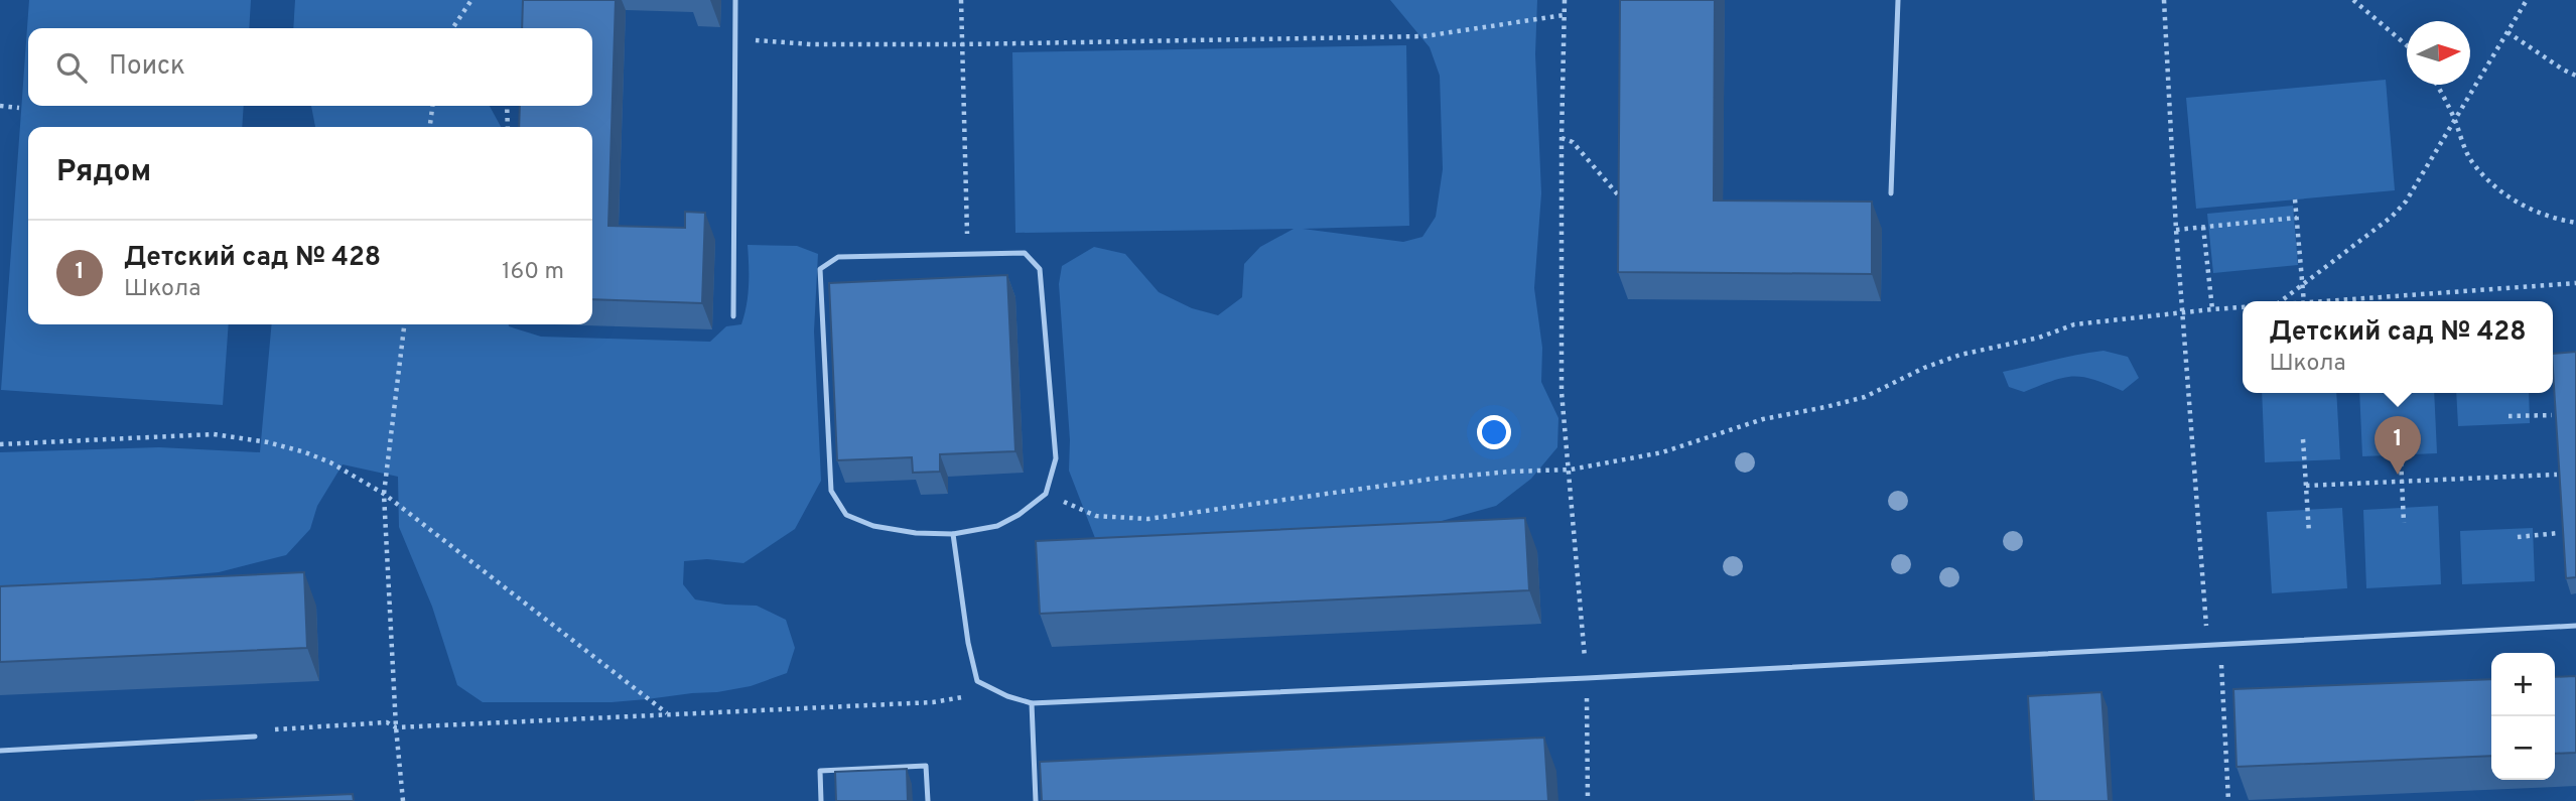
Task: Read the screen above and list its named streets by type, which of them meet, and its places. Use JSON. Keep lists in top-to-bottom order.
{
  "north": "right",
  "page": {
    "search": "Поиск",
    "heading": "Рядом",
    "list": [
      {
        "mark": "1",
        "name": "Детский сад № 428",
        "note": "Школа",
        "value": "160 m"
      }
    ],
    "popup": ["Детский сад № 428", "Школа"],
    "pins": "1",
    "map_buttons": ["+", "−"]
  }
}
